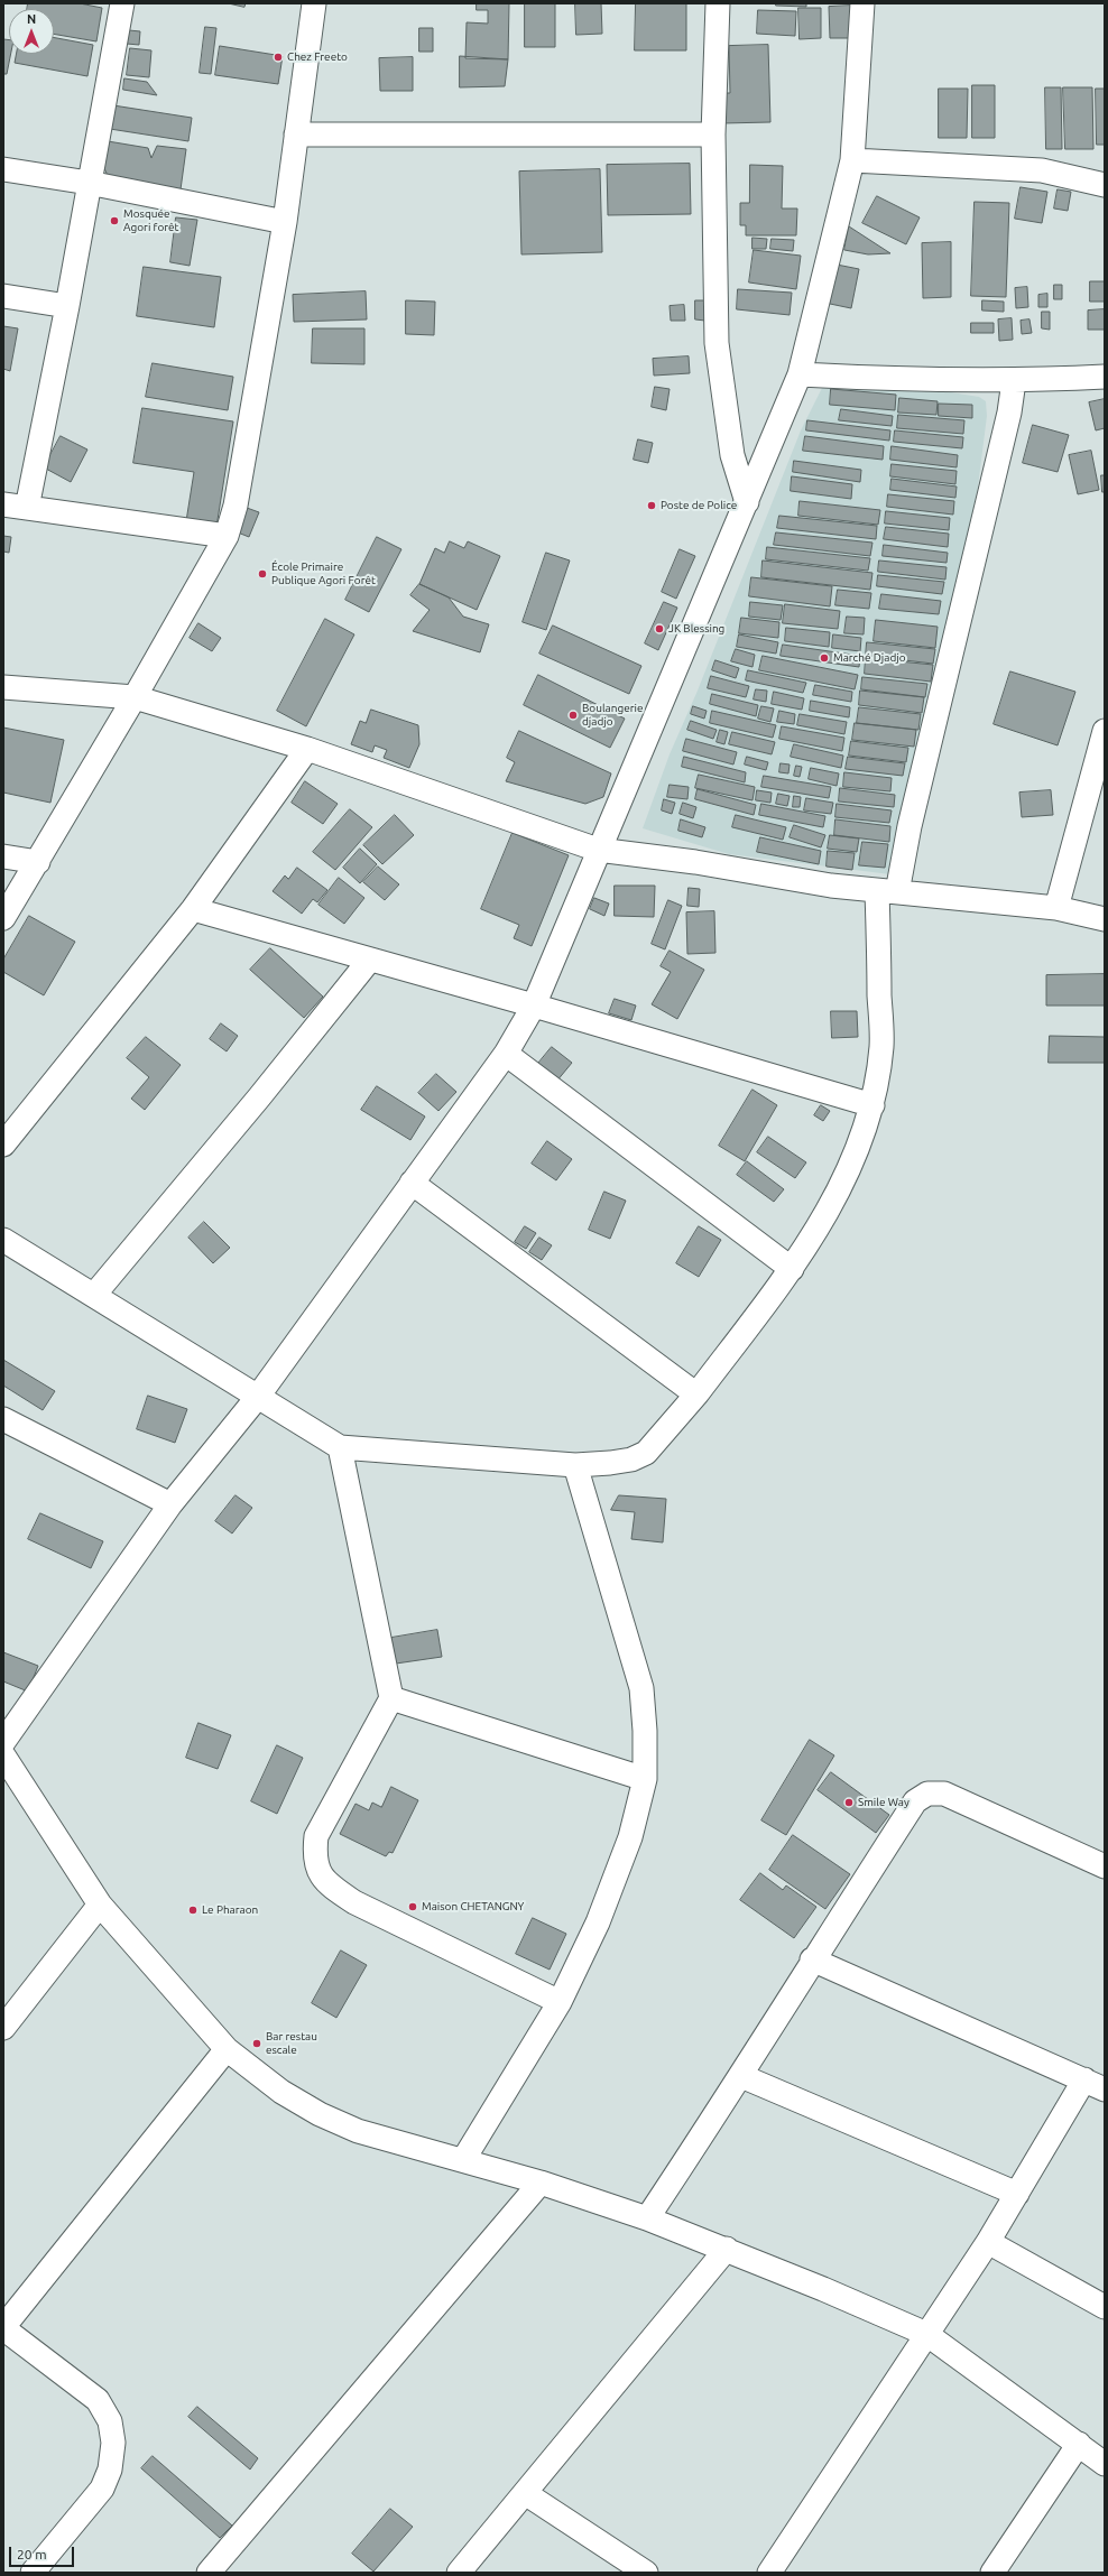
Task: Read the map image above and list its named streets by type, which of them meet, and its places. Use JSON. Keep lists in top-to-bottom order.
{
  "places": [
    "Chez Freeto",
    "Mosquée Agori forêt",
    "Poste de Police",
    "École Primaire Publique Agori Forêt",
    "JK Blessing",
    "Marché Djadjo",
    "Boulangerie djadjo",
    "Smile Way",
    "Maison CHETANGNY",
    "Le Pharaon",
    "Bar restau escale"
  ],
  "scale_bar": "20 m",
  "north": "top"
}
